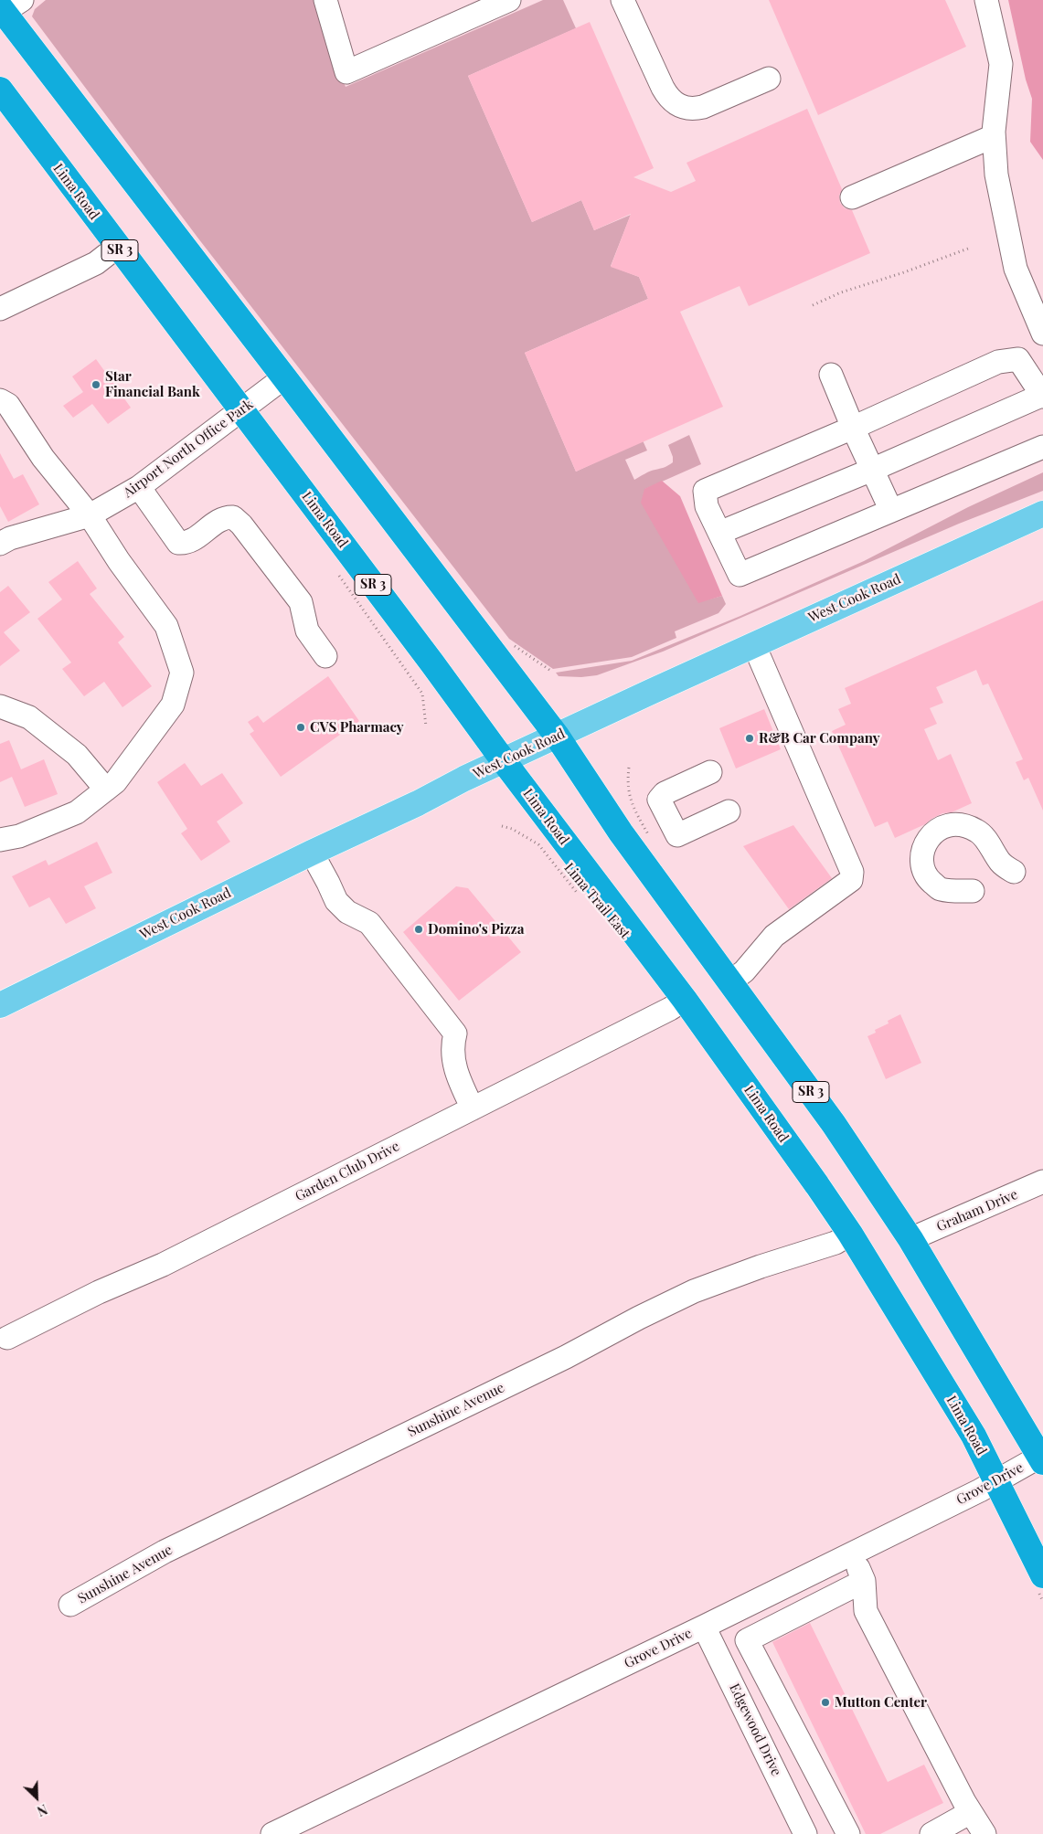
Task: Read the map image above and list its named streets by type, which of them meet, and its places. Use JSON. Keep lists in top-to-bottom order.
{
  "streets": {
    "highway": ["Lima Road", "SR 3"],
    "main road": ["West Cook Road"],
    "street": [
      "Airport North Office Park",
      "Garden Club Drive",
      "Graham Drive",
      "Sunshine Avenue",
      "Grove Drive",
      "Edgewood Drive"
    ],
    "path": ["Lima Trail East"]
  },
  "crossings": [
    ["Lima Road", "Airport North Office Park"],
    ["Lima Road", "West Cook Road"],
    ["Lima Road", "Garden Club Drive"],
    ["Lima Road", "Sunshine Avenue"],
    ["Lima Road", "Grove Drive"],
    ["SR 3", "Airport North Office Park"],
    ["SR 3", "West Cook Road"],
    ["SR 3", "Graham Drive"],
    ["SR 3", "Grove Drive"],
    ["Grove Drive", "Edgewood Drive"]
  ],
  "places": [
    "Star Financial Bank",
    "CVS Pharmacy",
    "R&B Car Company",
    "Domino's Pizza",
    "Mutton Center"
  ],
  "north": "bottom right"
}
